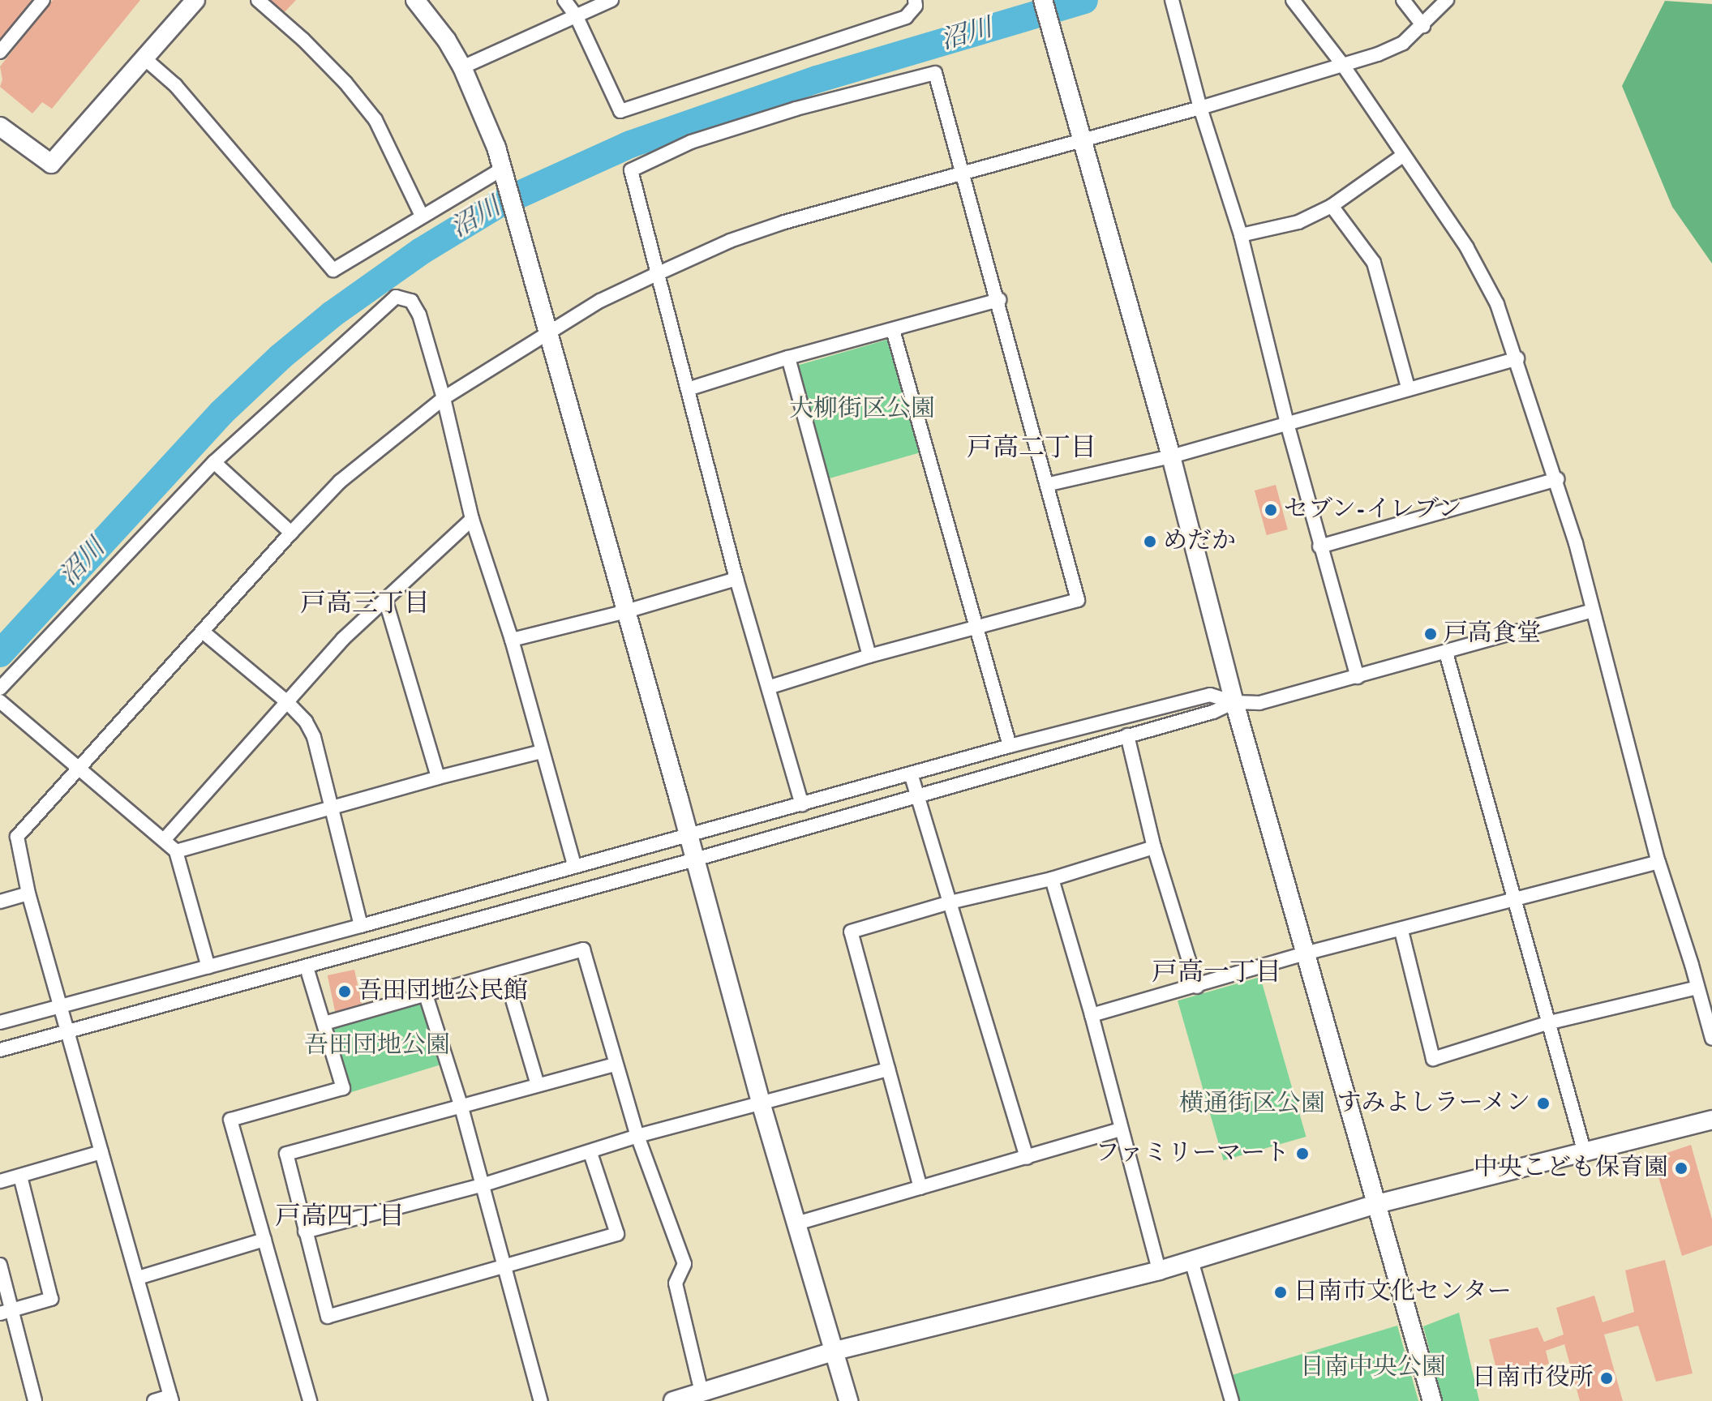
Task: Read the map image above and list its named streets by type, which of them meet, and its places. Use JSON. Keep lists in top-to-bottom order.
{
  "districts": [
    "戸高二丁目",
    "戸高三丁目",
    "戸高一丁目",
    "戸高四丁目"
  ],
  "water": ["沼川"],
  "parks": [
    "大柳街区公園",
    "吾田団地公園",
    "横通街区公園",
    "日南中央公園"
  ],
  "places": [
    "セブン-イレブン",
    "めだか",
    "戸高食堂",
    "吾田団地公民館",
    "すみよしラーメン",
    "ファミリーマート",
    "中央こども保育園",
    "日南市文化センター",
    "日南市役所"
  ]
}
